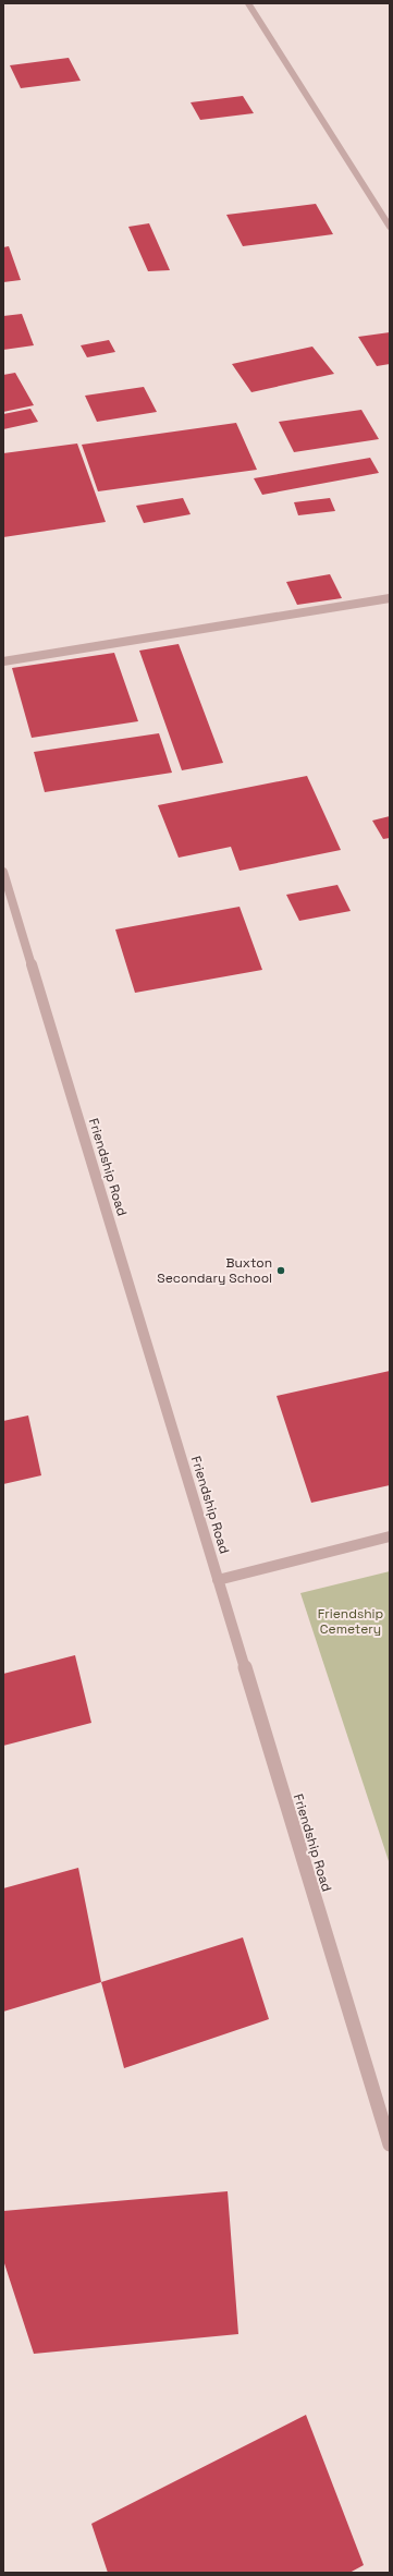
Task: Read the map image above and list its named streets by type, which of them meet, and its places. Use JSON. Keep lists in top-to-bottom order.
{
  "streets": {
    "street": ["Friendship Road"]
  },
  "parks": ["Friendship Cemetery"],
  "places": ["Buxton Secondary School"]
}
